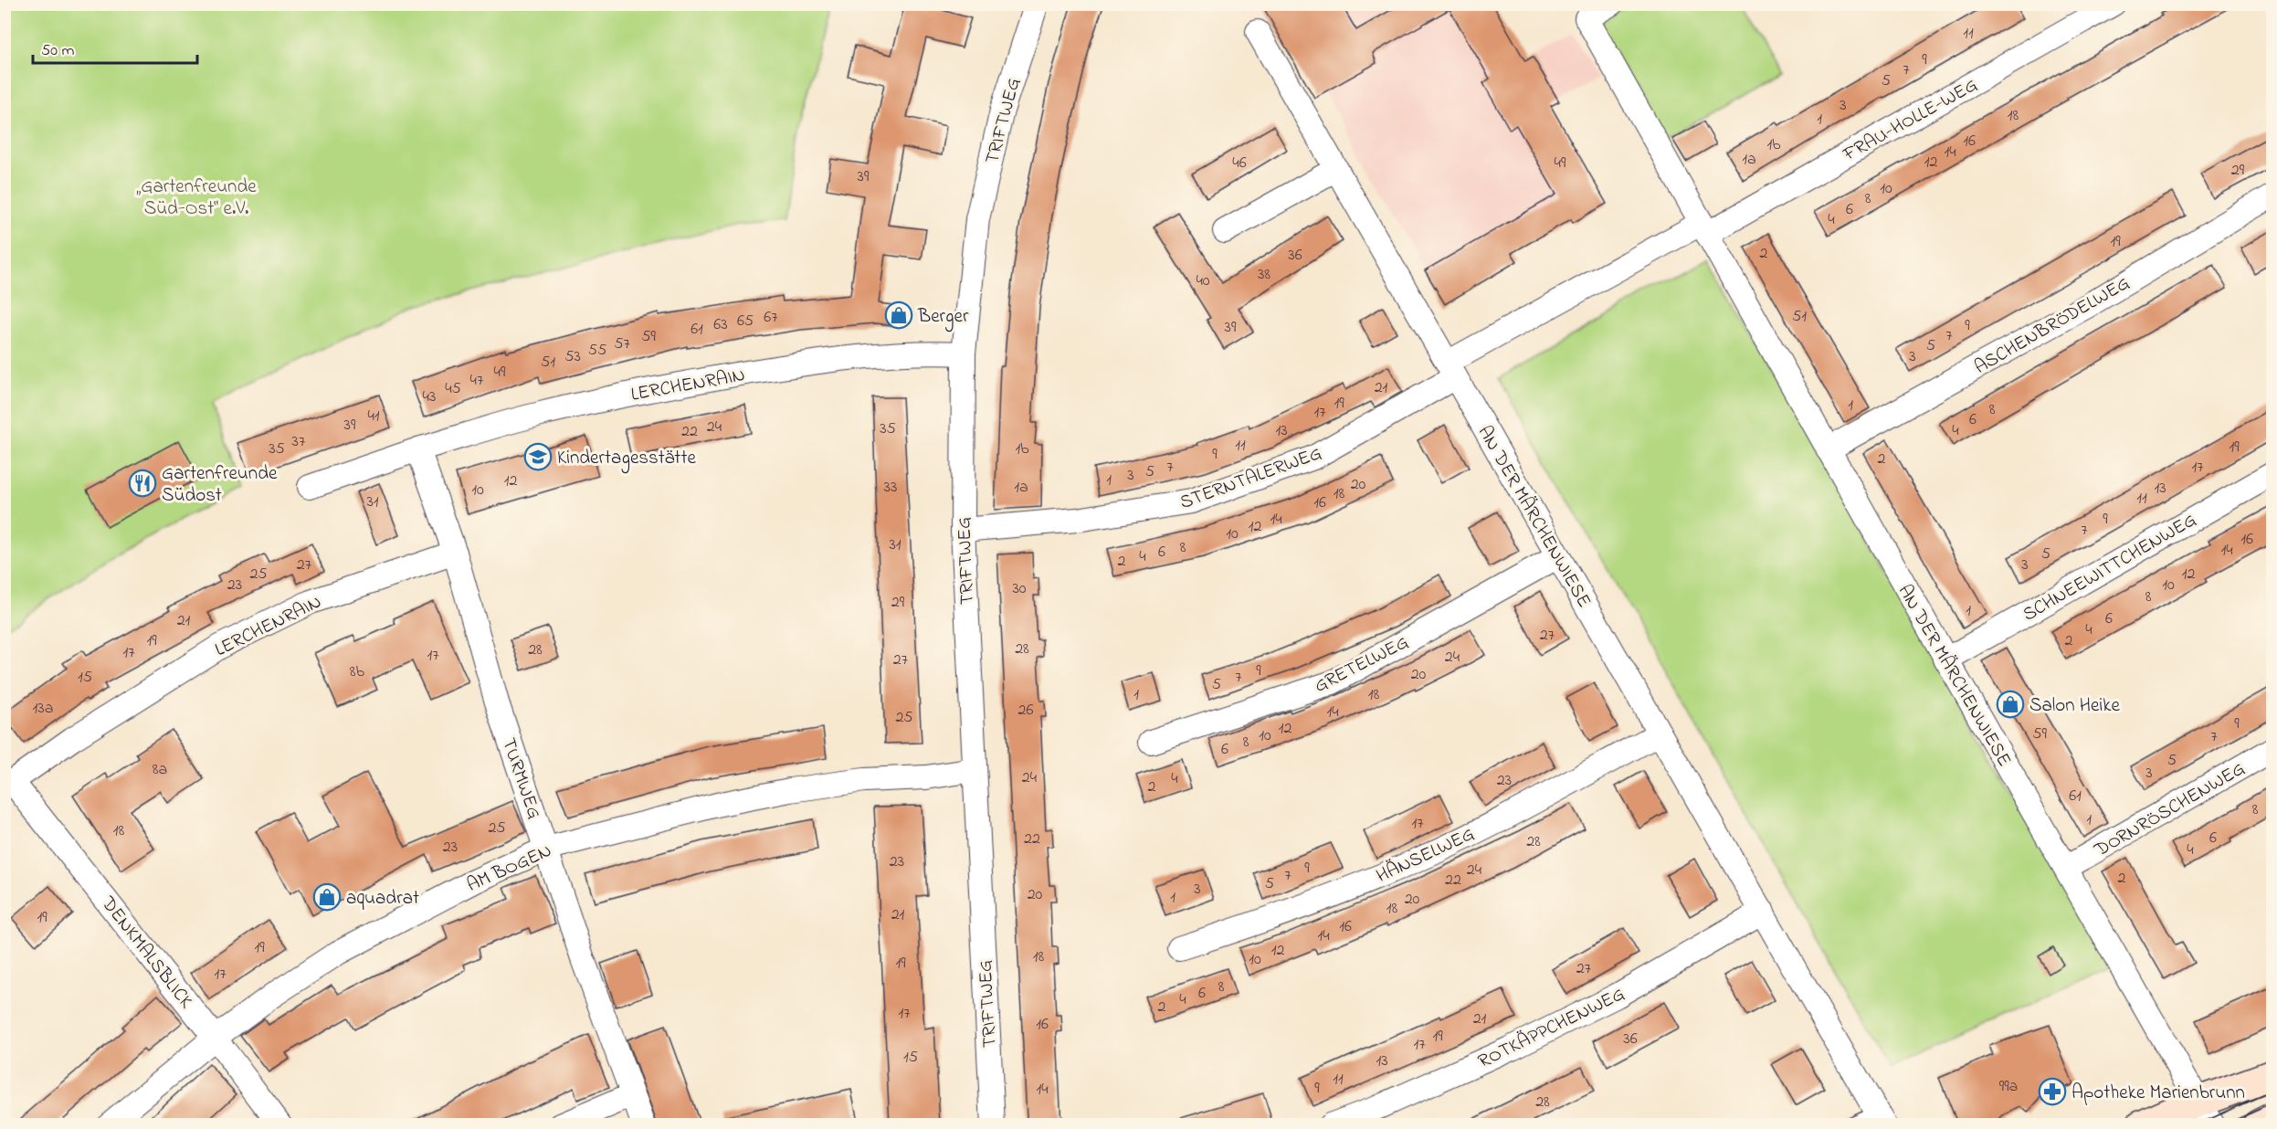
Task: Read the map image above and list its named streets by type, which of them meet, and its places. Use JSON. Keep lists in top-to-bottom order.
{
  "streets": {
    "street": [
      "FRAU-HOLLE-WEG",
      "TRIFTWEG",
      "ASCHENBRÖDELWEG",
      "LERCHENRAIN",
      "STERNTALERWEG",
      "AN DER MÄRCHENWIESE",
      "SCHNEEWITTCHENWEG",
      "GRETELWEG",
      "TURMWEG",
      "DORNRÖSCHENWEG",
      "HÄNSELWEG",
      "AM BOGEN",
      "DENKMALSBLICK",
      "ROTKÄPPCHENWEG"
    ]
  },
  "crossings": [
    ["FRAU-HOLLE-WEG", "AN DER MÄRCHENWIESE"],
    ["TRIFTWEG", "LERCHENRAIN"],
    ["TRIFTWEG", "STERNTALERWEG"],
    ["TRIFTWEG", "AM BOGEN"],
    ["ASCHENBRÖDELWEG", "AN DER MÄRCHENWIESE"],
    ["LERCHENRAIN", "TURMWEG"],
    ["LERCHENRAIN", "DENKMALSBLICK"],
    ["STERNTALERWEG", "AN DER MÄRCHENWIESE"],
    ["AN DER MÄRCHENWIESE", "SCHNEEWITTCHENWEG"],
    ["AN DER MÄRCHENWIESE", "GRETELWEG"],
    ["AN DER MÄRCHENWIESE", "DORNRÖSCHENWEG"],
    ["AN DER MÄRCHENWIESE", "HÄNSELWEG"],
    ["AN DER MÄRCHENWIESE", "ROTKÄPPCHENWEG"],
    ["TURMWEG", "AM BOGEN"],
    ["AM BOGEN", "DENKMALSBLICK"]
  ],
  "parks": ["„Gartenfreunde Süd-Ost“ e.V."],
  "places": {
    "shop": ["Berger", "Salon Heike", "aquadrat"],
    "school or university": ["Kindertagesstätte"],
    "restaurant": ["Gartenfreunde Südost"],
    "pharmacy": ["Apotheke Marienbrunn"]
  },
  "house_numbers": [
    "11",
    "9",
    "7",
    "5",
    "3",
    "18",
    "1",
    "16",
    "1b",
    "14",
    "1a",
    "12",
    "46",
    "49",
    "29",
    "39",
    "10",
    "8",
    "6",
    "4",
    "19",
    "2",
    "36",
    "38",
    "40",
    "51",
    "67",
    "65",
    "63",
    "9",
    "39",
    "61",
    "7",
    "59",
    "57",
    "5",
    "55",
    "53",
    "3",
    "51",
    "49",
    "47",
    "21",
    "45",
    "43",
    "19",
    "1",
    "8",
    "17",
    "41",
    "6",
    "39",
    "24",
    "35",
    "13",
    "4",
    "22",
    "37",
    "11",
    "19",
    "35",
    "1b",
    "9",
    "2",
    "7",
    "17",
    "5",
    "3",
    "1",
    "12",
    "20",
    "33",
    "1a",
    "13",
    "10",
    "18",
    "11",
    "31",
    "16",
    "14",
    "9",
    "12",
    "7",
    "10",
    "16",
    "31",
    "8",
    "14",
    "6",
    "5",
    "4",
    "2",
    "27",
    "3",
    "25",
    "12",
    "23",
    "10",
    "30",
    "8",
    "29",
    "1",
    "6",
    "21",
    "4",
    "27",
    "19",
    "2",
    "28",
    "28",
    "17",
    "17",
    "24",
    "27",
    "9",
    "8b",
    "20",
    "15",
    "7",
    "5",
    "1",
    "18",
    "13a",
    "26",
    "14",
    "25",
    "9",
    "12",
    "59",
    "10",
    "7",
    "8",
    "6",
    "5",
    "8a",
    "3",
    "24",
    "4",
    "23",
    "2",
    "61",
    "8",
    "1",
    "17",
    "25",
    "18",
    "6",
    "22",
    "28",
    "23",
    "4",
    "23",
    "9",
    "24",
    "7",
    "2",
    "22",
    "5",
    "3",
    "20",
    "1",
    "20",
    "18",
    "21",
    "19",
    "16",
    "14",
    "19",
    "12",
    "18",
    "10",
    "19",
    "27",
    "17",
    "8",
    "6",
    "4",
    "2",
    "17",
    "21",
    "16",
    "19",
    "36",
    "17",
    "15",
    "13",
    "11",
    "99a",
    "9",
    "14",
    "28"
  ],
  "scale_bar": "50 m"
}
